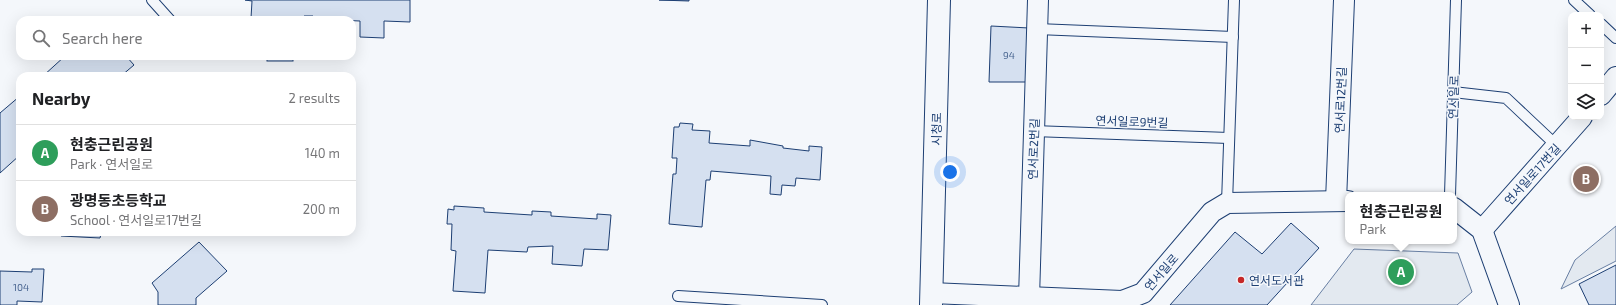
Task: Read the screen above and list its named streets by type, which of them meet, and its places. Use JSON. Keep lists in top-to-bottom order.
{
  "streets": {
    "main road": ["시청로"],
    "street": [
      "연서일로",
      "연서로12번길",
      "연서로2번길",
      "연서일로17번길"
    ],
    "lane": ["연서일로9번길"]
  },
  "crossings": [
    ["연서일로", "시청로"],
    ["연서일로", "연서로2번길"],
    ["연서일로9번길", "연서로2번길"]
  ],
  "places": ["연서도서관"],
  "house_numbers": ["94", "104"],
  "page": {
    "map_buttons": ["+", "−"],
    "search": "Search here",
    "heading": ["Nearby", "2 results"],
    "list": [
      {
        "mark": "A",
        "name": "현충근린공원",
        "note": "Park · 연서일로",
        "value": "140 m"
      },
      {
        "mark": "B",
        "name": "광명동초등학교",
        "note": "School · 연서일로17번길",
        "value": "200 m"
      }
    ],
    "pins": ["B", "A"],
    "popup": ["현충근린공원", "Park"]
  }
}
